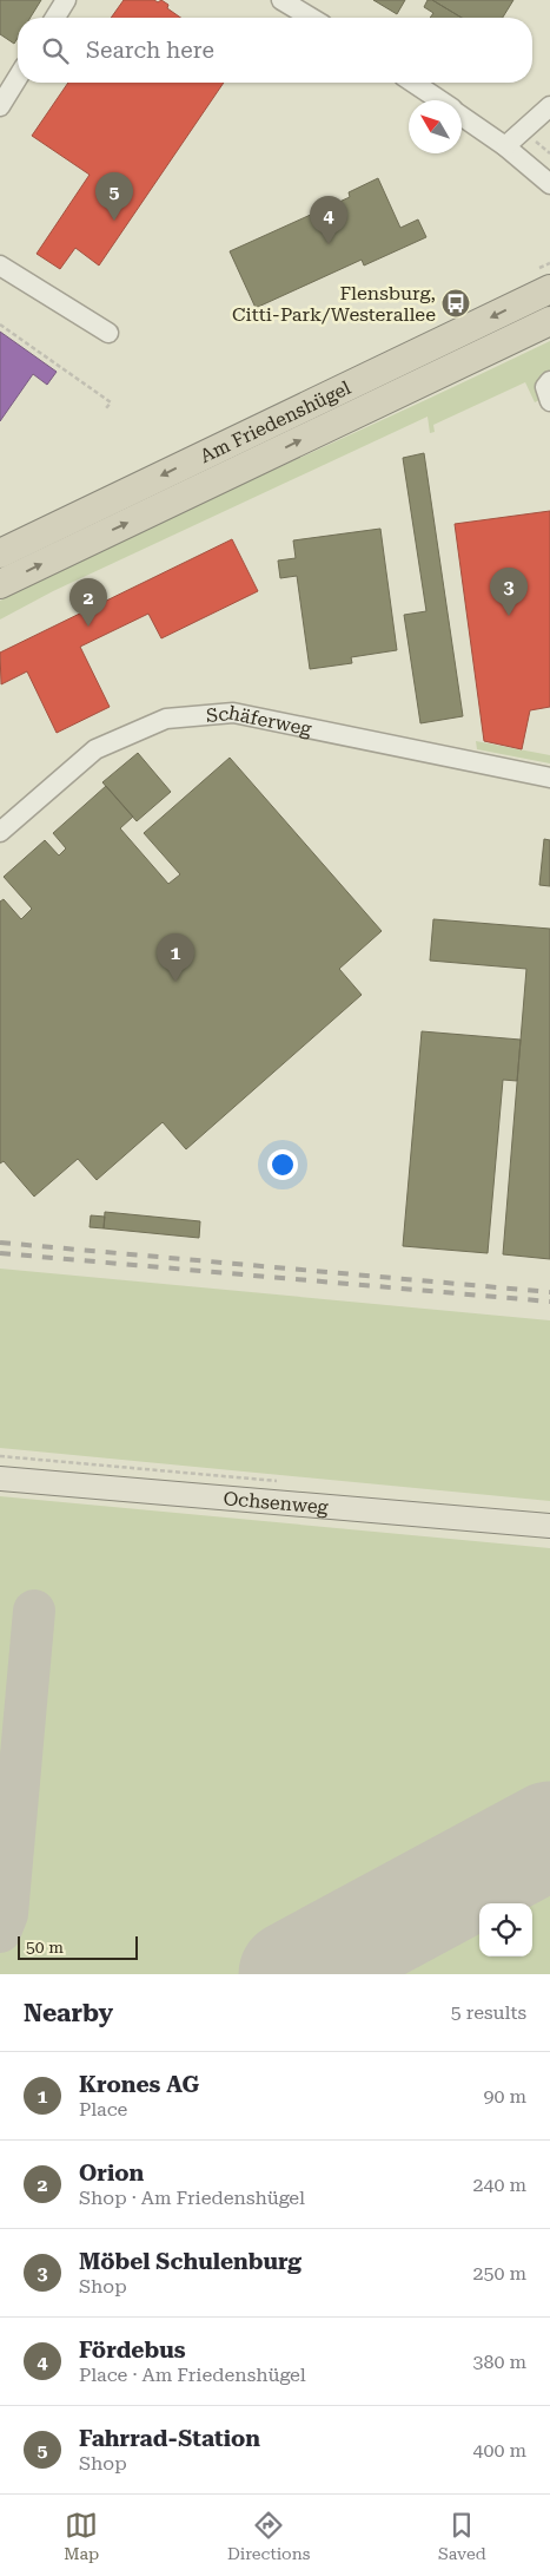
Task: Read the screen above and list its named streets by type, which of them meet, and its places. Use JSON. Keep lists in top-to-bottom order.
{
  "streets": {
    "highway": ["Am Friedenshügel"],
    "main road": ["Ochsenweg"],
    "street": ["Schäferweg"]
  },
  "places": {
    "bus stop": ["Flensburg, Citti-Park/Westerallee"]
  },
  "scale_bar": "50 m",
  "north": "top left",
  "page": {
    "search": "Search here",
    "pins": [
      "5",
      "4",
      "3",
      "2",
      "1"
    ],
    "scale": "50 m",
    "heading": ["Nearby", "5 results"],
    "list": [
      {
        "mark": "1",
        "name": "Krones AG",
        "note": "Place",
        "value": "90 m"
      },
      {
        "mark": "2",
        "name": "Orion",
        "note": "Shop · Am Friedenshügel",
        "value": "240 m"
      },
      {
        "mark": "3",
        "name": "Möbel Schulenburg",
        "note": "Shop",
        "value": "250 m"
      },
      {
        "mark": "4",
        "name": "Fördebus",
        "note": "Place · Am Friedenshügel",
        "value": "380 m"
      },
      {
        "mark": "5",
        "name": "Fahrrad-Station",
        "note": "Shop",
        "value": "400 m"
      }
    ],
    "nav": ["Map", "Directions", "Saved"]
  }
}
